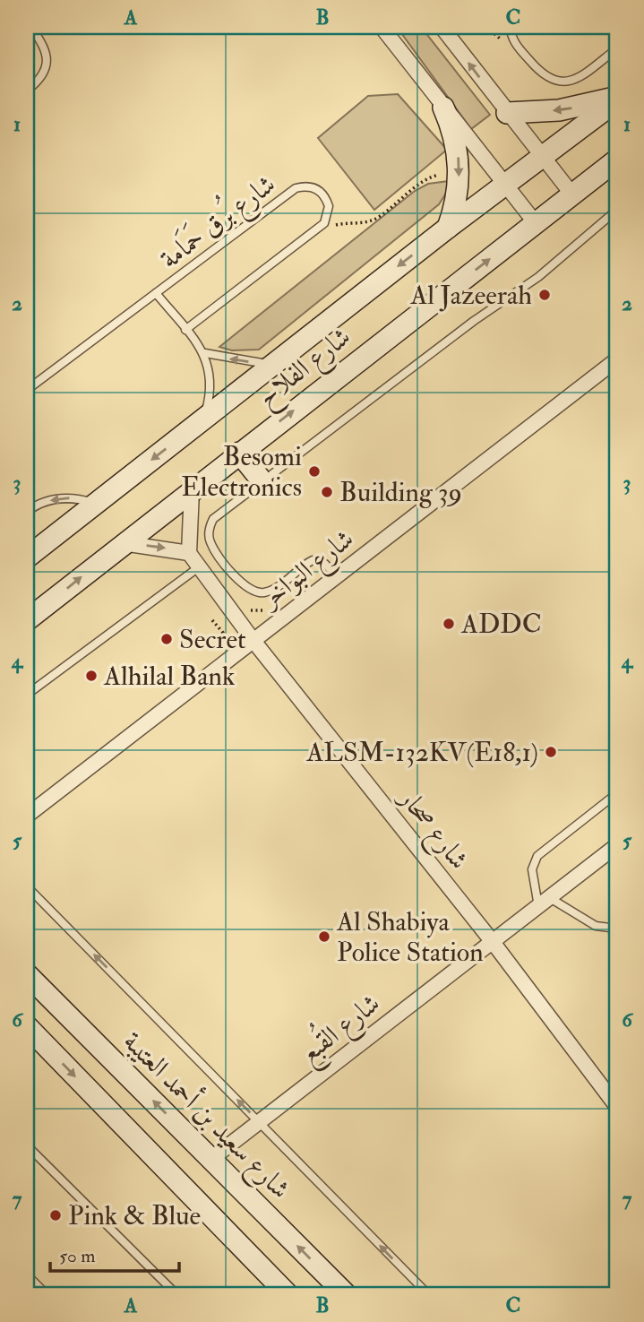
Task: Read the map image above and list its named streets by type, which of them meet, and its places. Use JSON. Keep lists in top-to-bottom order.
{
  "streets": {
    "main road": ["شارع الفلاح", "شارع سعيد بن أحمد العتيبة"],
    "street": ["شارع البواخر", "شارع صحار", "شارع القُبع"],
    "lane": ["شارع بُرق حَمَامة"]
  },
  "crossings": [
    ["شارع البواخر", "شارع صحار"],
    ["شارع صحار", "شارع القُبع"],
    ["شارع القُبع", "شارع سعيد بن أحمد العتيبة"]
  ],
  "places": [
    "Al Jazeerah",
    "Besomi Electronics",
    "Building 39",
    "ADDC",
    "Secret",
    "Alhilal Bank",
    "ALSM-132KV(E18,1)",
    "Al Shabiya Police Station",
    "Pink & Blue"
  ],
  "scale_bar": "50 m",
  "grid": {
    "columns": ["A", "B", "C"],
    "rows": [
      "1",
      "2",
      "3",
      "4",
      "5",
      "6",
      "7"
    ]
  }
}
